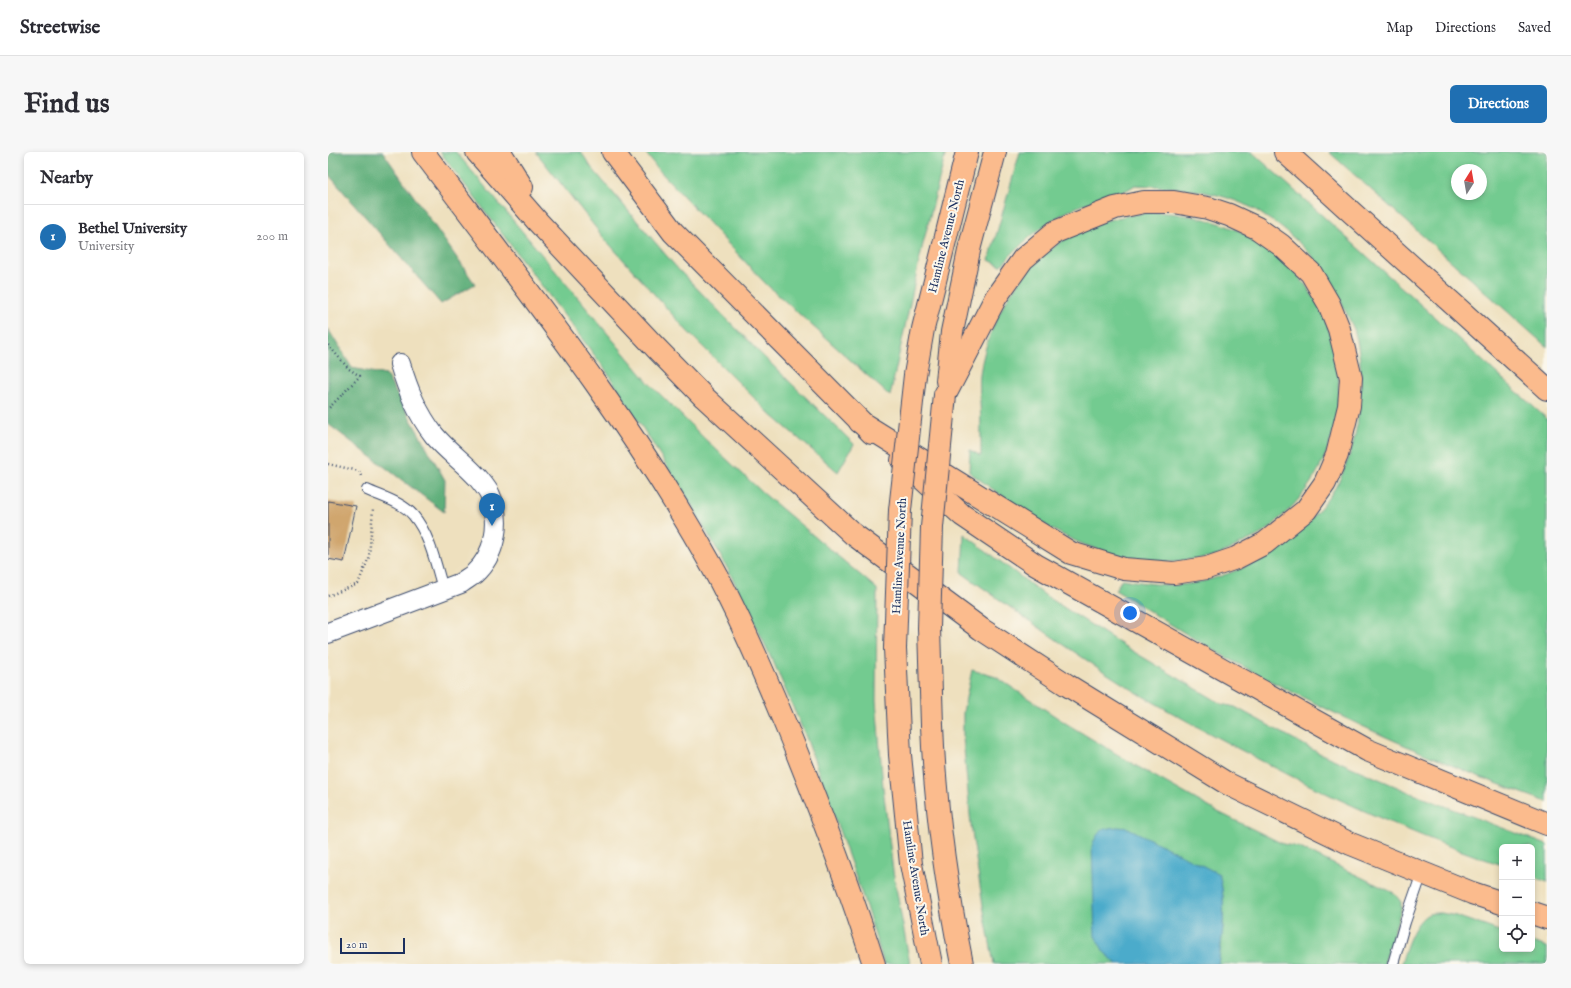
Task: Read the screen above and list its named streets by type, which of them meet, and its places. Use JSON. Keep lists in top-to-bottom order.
{
  "streets": {
    "highway": ["Hamline Avenue North"]
  },
  "scale_bar": "20 m",
  "north": "top",
  "page": {
    "header": "Streetwise",
    "nav": ["Map", "Directions", "Saved"],
    "buttons": "Directions",
    "title": "Find us",
    "heading": "Nearby",
    "list": [
      {
        "mark": "1",
        "name": "Bethel University",
        "note": "University",
        "value": "200 m"
      }
    ],
    "pins": "1",
    "map_buttons": ["+", "−"],
    "scale": "20 m"
  }
}
